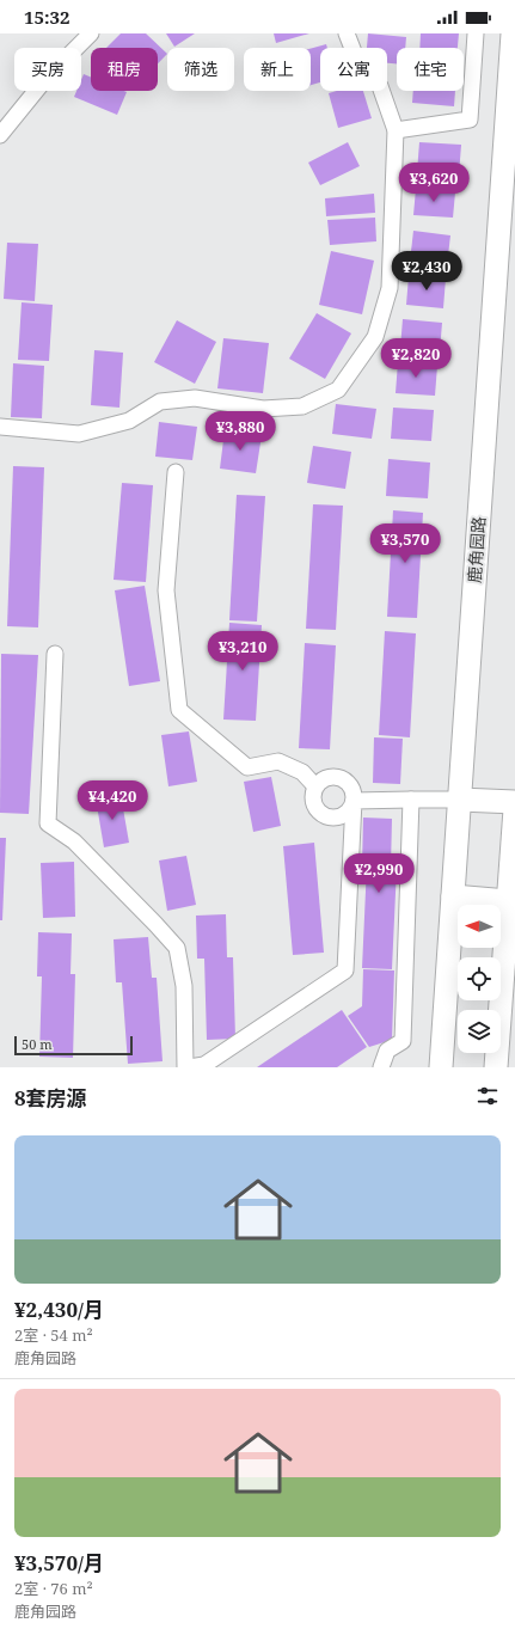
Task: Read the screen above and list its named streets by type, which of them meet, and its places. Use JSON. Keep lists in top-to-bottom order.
{
  "streets": {
    "street": ["鹿角园路"]
  },
  "scale_bar": "50 m",
  "north": "left",
  "page": {
    "status": "15:32",
    "chip": [
      "买房",
      "租房",
      "筛选",
      "新上",
      "公寓",
      "住宅"
    ],
    "price": [
      "¥3,620",
      "¥2,430",
      "¥2,820",
      "¥3,880",
      "¥3,570",
      "¥3,210",
      "¥4,420",
      "¥2,990"
    ],
    "scale": "50 m",
    "heading": "8套房源",
    "list": [
      {
        "name": "¥2,430/月",
        "note": "2室 · 54 m² · 鹿角园路"
      },
      {
        "name": "¥3,570/月",
        "note": "2室 · 76 m² · 鹿角园路"
      }
    ]
  }
}
